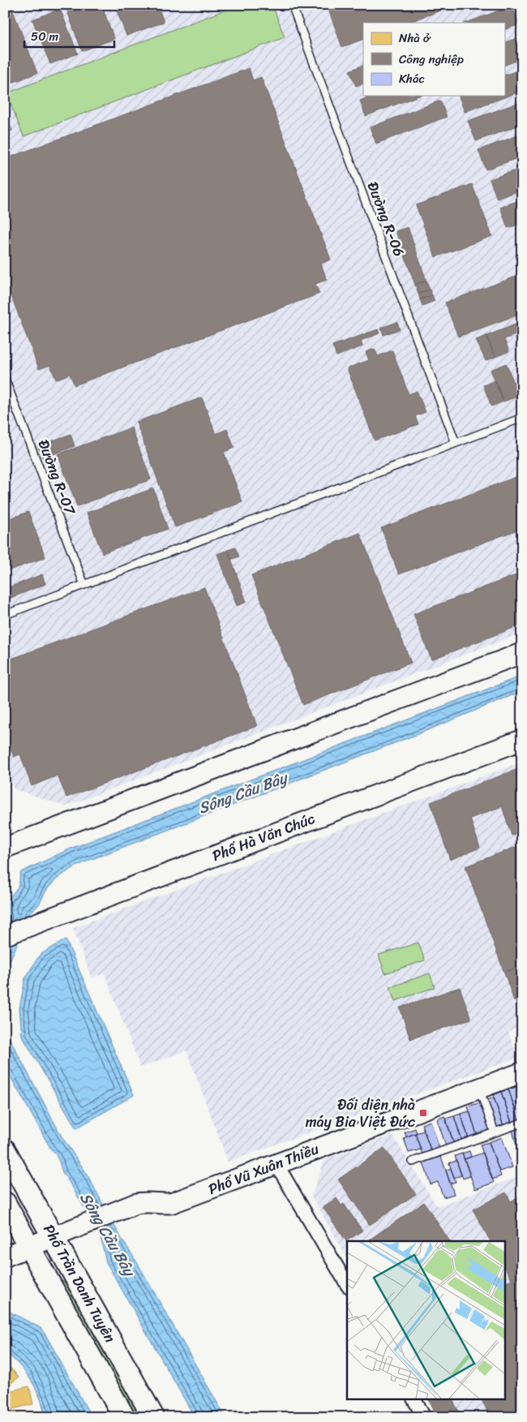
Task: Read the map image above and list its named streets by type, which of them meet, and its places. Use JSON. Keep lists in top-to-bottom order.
{
  "streets": {
    "main road": ["Phố Trần Danh Tuyên"],
    "street": ["Phố Hà Văn Chúc", "Phố Vũ Xuân Thiều"],
    "lane": ["Đường R-06", "Đường R-07"]
  },
  "crossings": [
    ["Phố Vũ Xuân Thiều", "Phố Trần Danh Tuyên"]
  ],
  "water": ["Sông Cầu Bây"],
  "places": {
    "transit": ["Đối diện nhà máy Bia Việt Đức"]
  },
  "legend": ["Nhà ở", "Công nghiệp", "Khác"],
  "scale_bar": "50 m"
}
